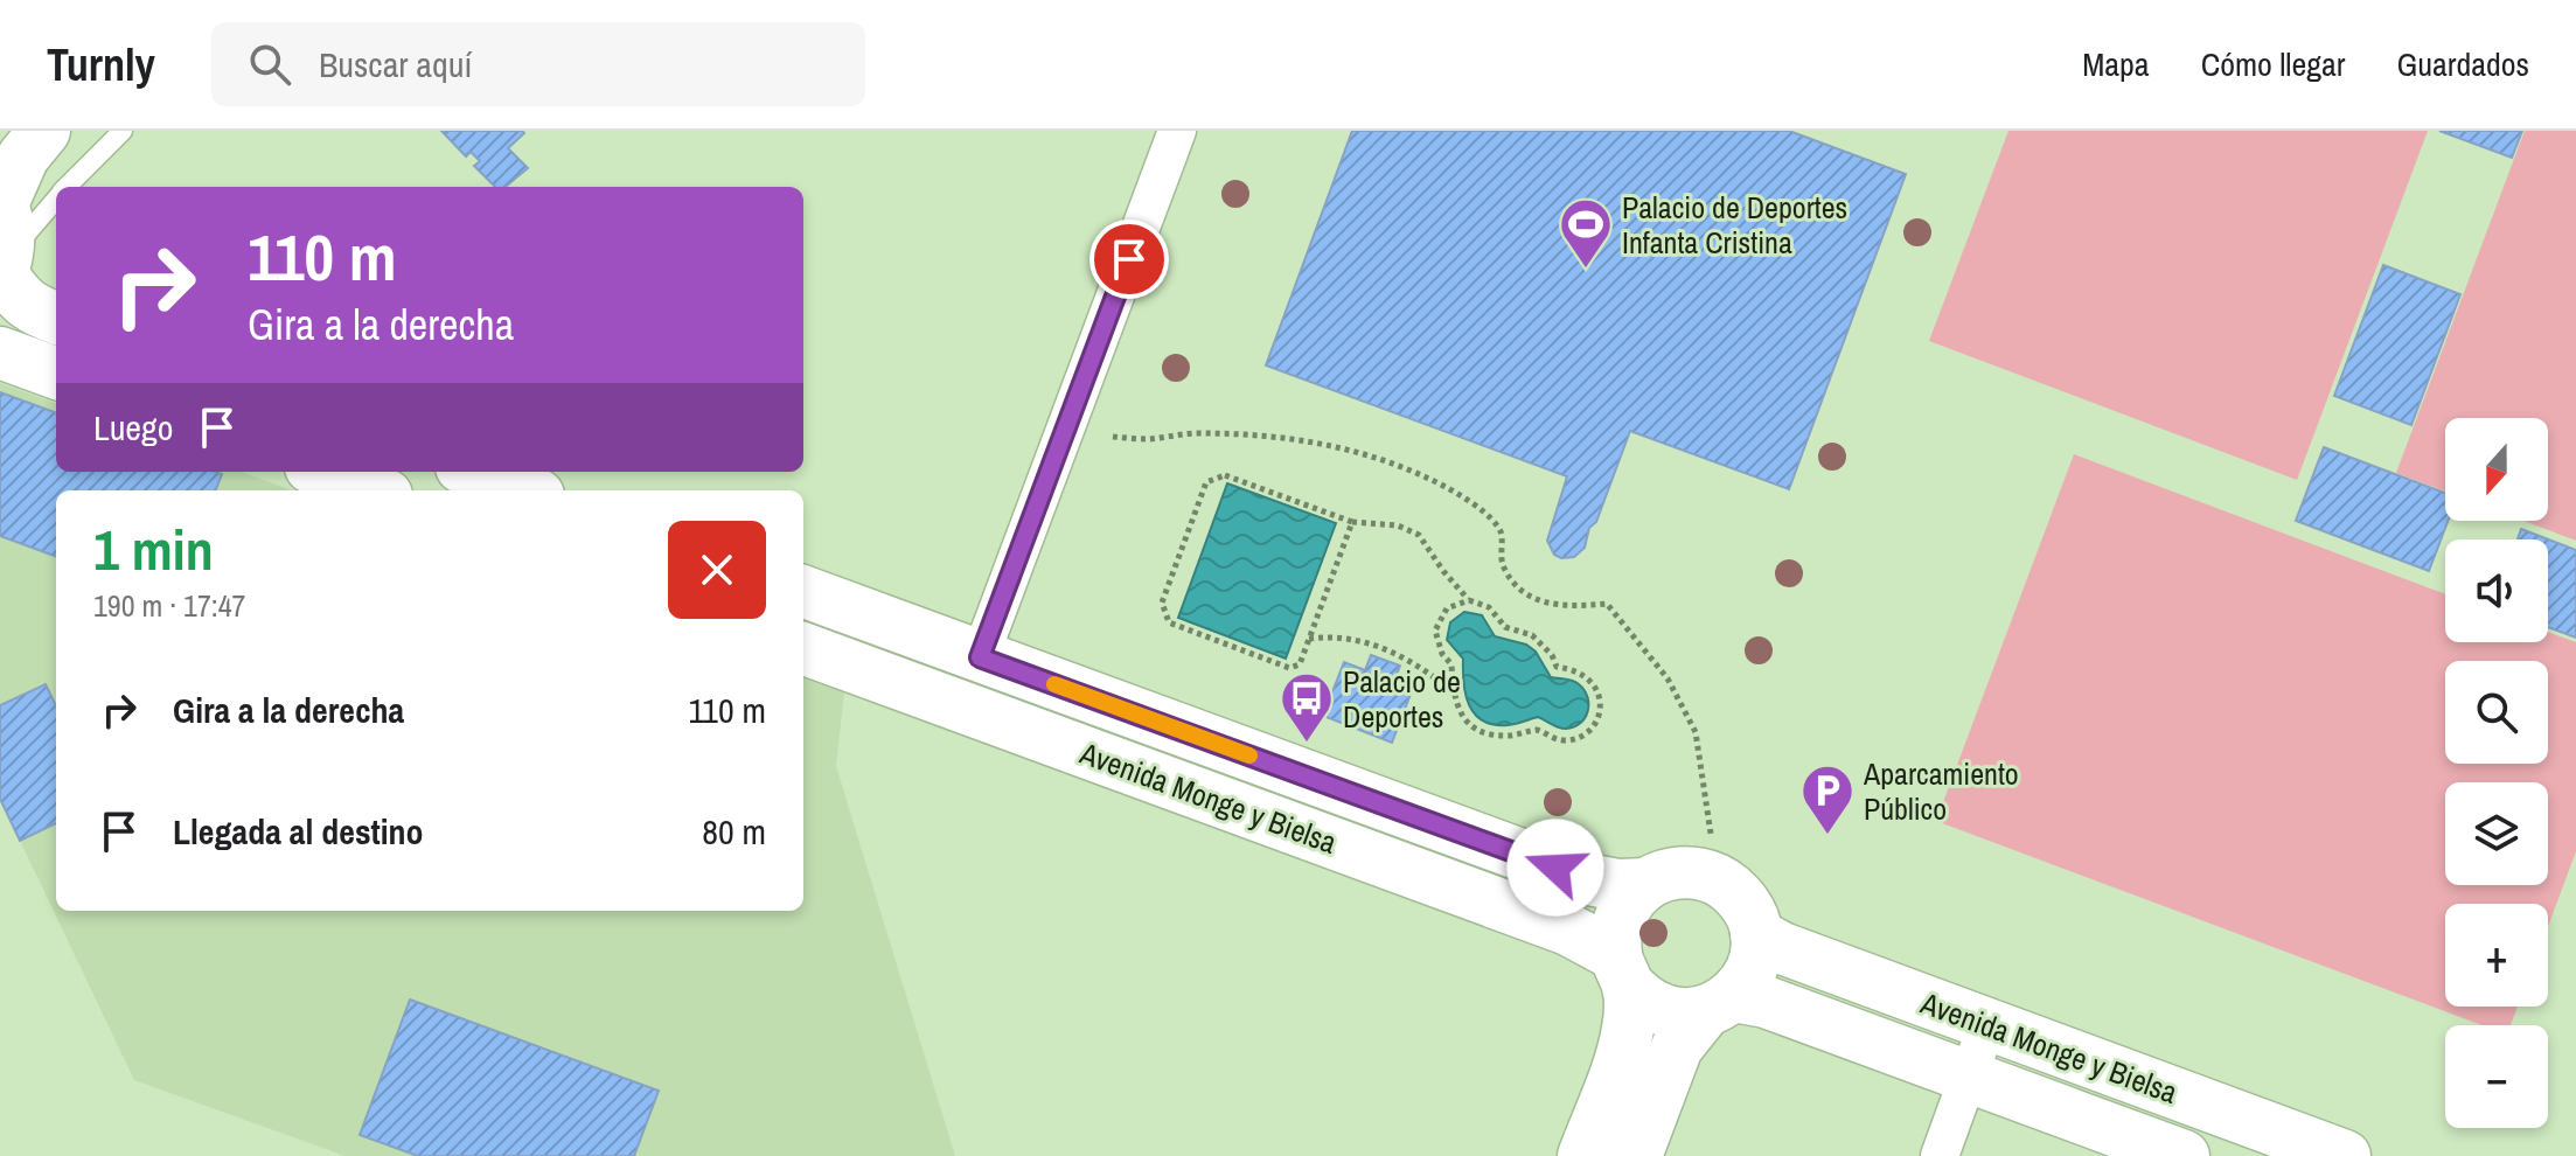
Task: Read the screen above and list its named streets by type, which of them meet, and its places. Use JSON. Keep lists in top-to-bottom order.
{
  "streets": {
    "street": ["Avenida Monge y Bielsa"]
  },
  "places": {
    "sports": ["Palacio de Deportes Infanta Cristina"],
    "bus stop": ["Palacio de Deportes"],
    "parking": ["Aparcamiento Público"]
  },
  "north": "bottom",
  "page": {
    "header": "Turnly",
    "search": "Buscar aquí",
    "nav": ["Mapa", "Cómo llegar", "Guardados"],
    "turn": ["110 m", "Gira a la derecha"],
    "then": "Luego",
    "map_buttons": ["+", "−"],
    "heading": ["1 min", "190 m · 17:47"],
    "list": [
      {
        "name": "Gira a la derecha",
        "value": "110 m"
      },
      {
        "name": "Llegada al destino",
        "value": "80 m"
      }
    ]
  }
}
